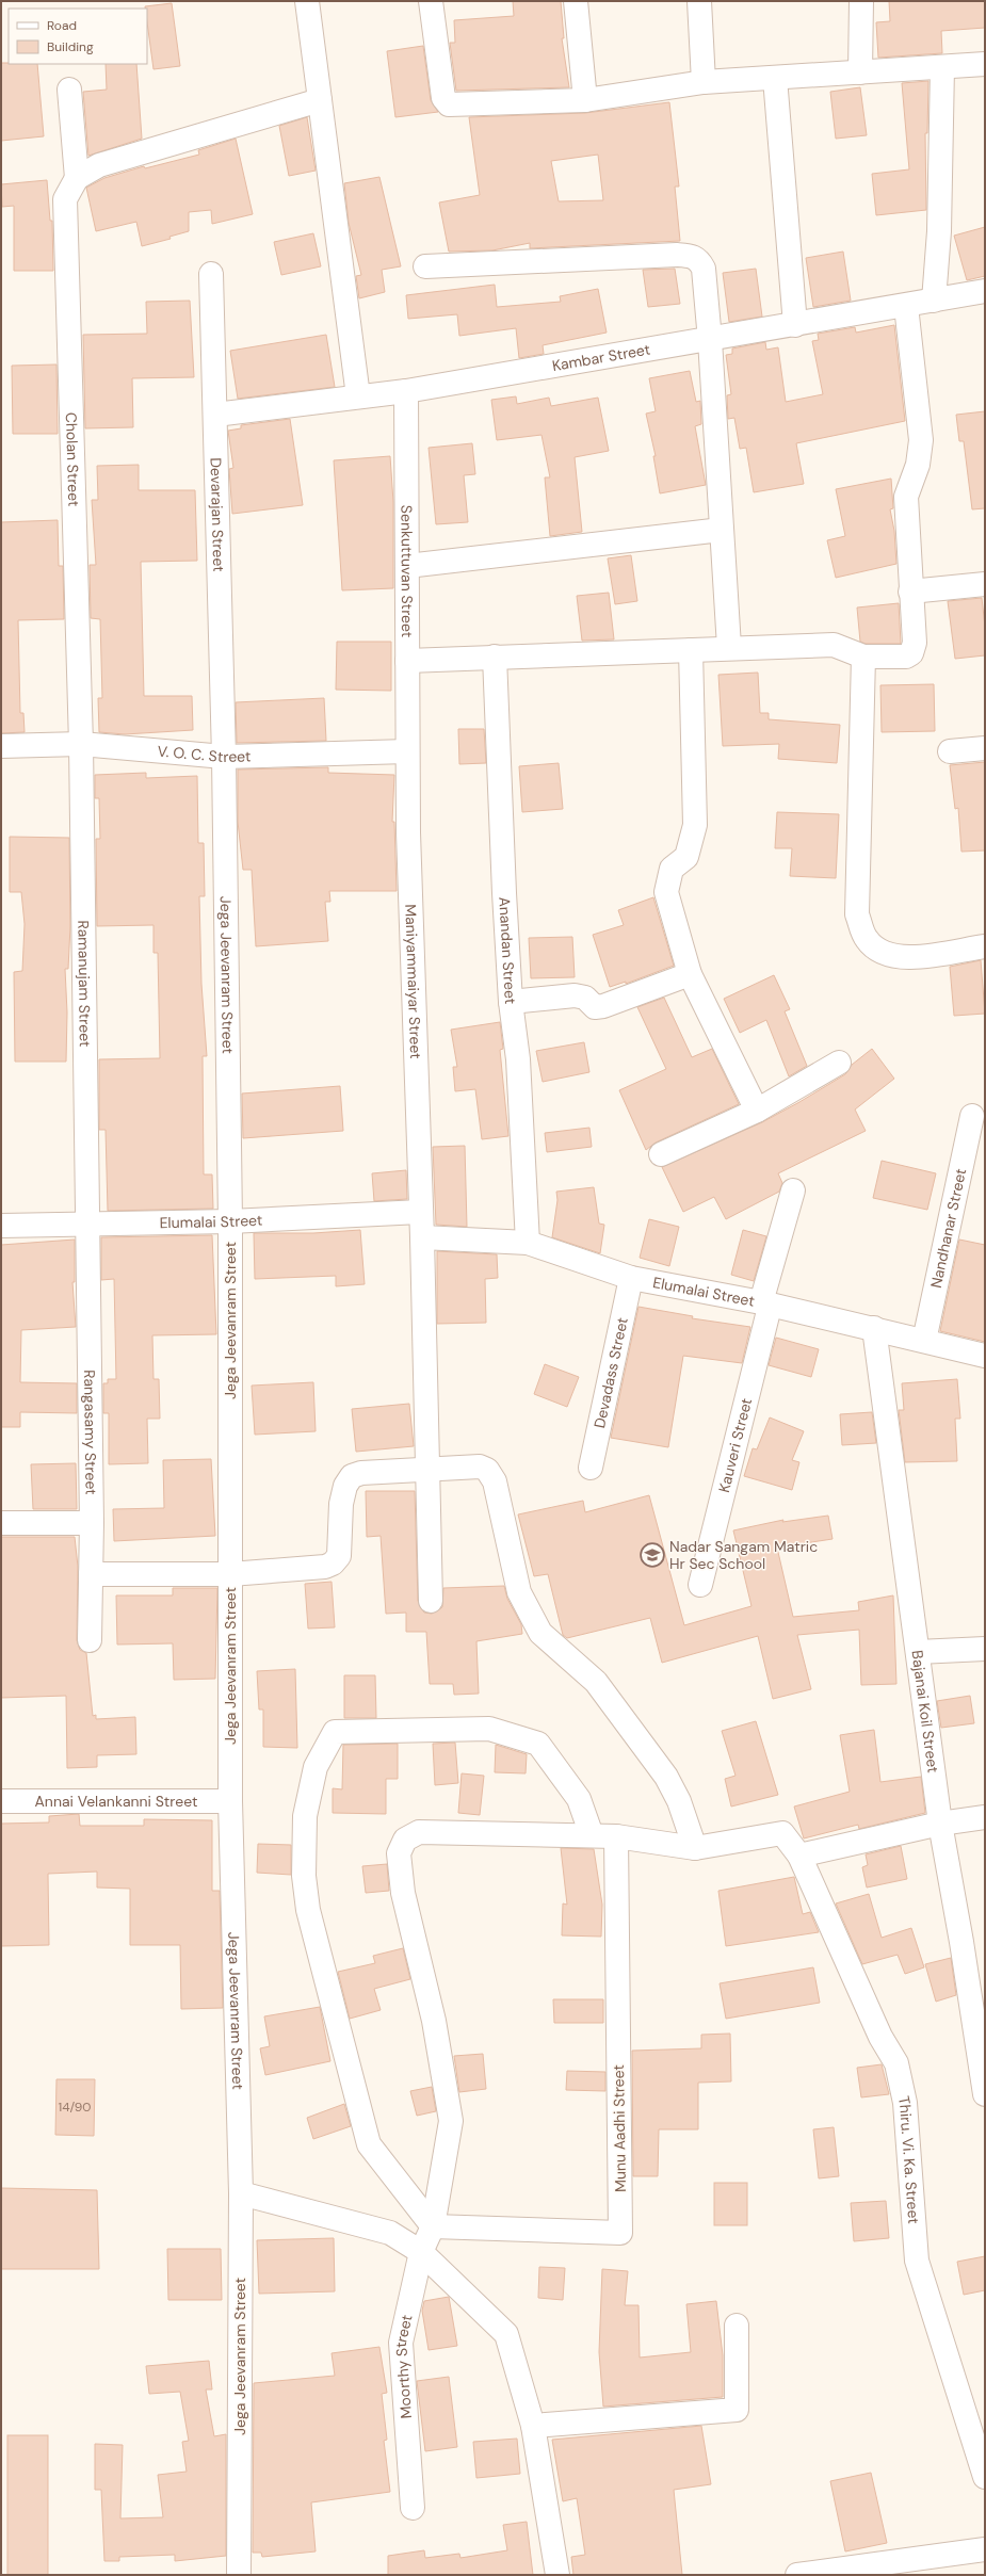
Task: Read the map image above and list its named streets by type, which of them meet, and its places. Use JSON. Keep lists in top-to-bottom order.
{
  "streets": {
    "street": [
      "Kambar Street",
      "Cholan Street",
      "Devarajan Street",
      "Senkuttuvan Street",
      "V. O. C. Street",
      "Anandan Street",
      "Jega Jeevanram Street",
      "Maniyammaiyar Street",
      "Ramanujam Street",
      "Elumalai Street",
      "Nandhanar Street",
      "Devadass Street",
      "Rangasamy Street",
      "Kauveri Street",
      "Bajanai Koil Street",
      "Annai Velankanni Street",
      "Munu Aadhi Street",
      "Thiru. Vi. Ka. Street",
      "Moorthy Street"
    ]
  },
  "crossings": [
    ["Kambar Street", "Devarajan Street"],
    ["Kambar Street", "Senkuttuvan Street"],
    ["Cholan Street", "V. O. C. Street"],
    ["Cholan Street", "Ramanujam Street"],
    ["Devarajan Street", "V. O. C. Street"],
    ["Devarajan Street", "Jega Jeevanram Street"],
    ["Senkuttuvan Street", "V. O. C. Street"],
    ["Senkuttuvan Street", "Maniyammaiyar Street"],
    ["V. O. C. Street", "Jega Jeevanram Street"],
    ["V. O. C. Street", "Maniyammaiyar Street"],
    ["V. O. C. Street", "Ramanujam Street"],
    ["Anandan Street", "Elumalai Street"],
    ["Jega Jeevanram Street", "Elumalai Street"],
    ["Jega Jeevanram Street", "Annai Velankanni Street"],
    ["Maniyammaiyar Street", "Elumalai Street"],
    ["Ramanujam Street", "Elumalai Street"],
    ["Ramanujam Street", "Rangasamy Street"],
    ["Elumalai Street", "Nandhanar Street"],
    ["Elumalai Street", "Devadass Street"],
    ["Elumalai Street", "Rangasamy Street"],
    ["Elumalai Street", "Kauveri Street"],
    ["Elumalai Street", "Bajanai Koil Street"],
    ["Munu Aadhi Street", "Moorthy Street"],
    ["Thiru. Vi. Ka. Street", "Moorthy Street"]
  ],
  "places": {
    "school or university": ["Nadar Sangam Matric Hr Sec School"]
  },
  "house_numbers": ["14/90"],
  "legend": ["Road", "Building"]
}
